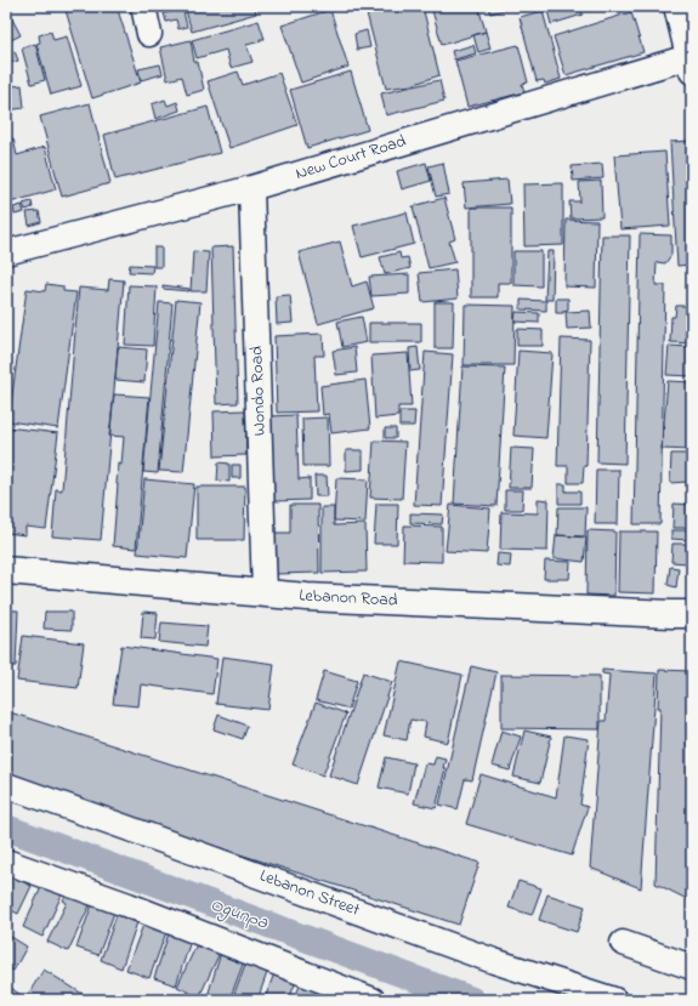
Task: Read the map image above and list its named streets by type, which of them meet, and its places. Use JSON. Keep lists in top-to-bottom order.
{
  "streets": {
    "main road": ["Lebanon Road"],
    "street": ["New Court Road", "Wondo Road", "Lebanon Street"]
  },
  "crossings": [
    ["New Court Road", "Wondo Road"],
    ["Wondo Road", "Lebanon Road"]
  ],
  "water": ["Ogunpa"]
}
